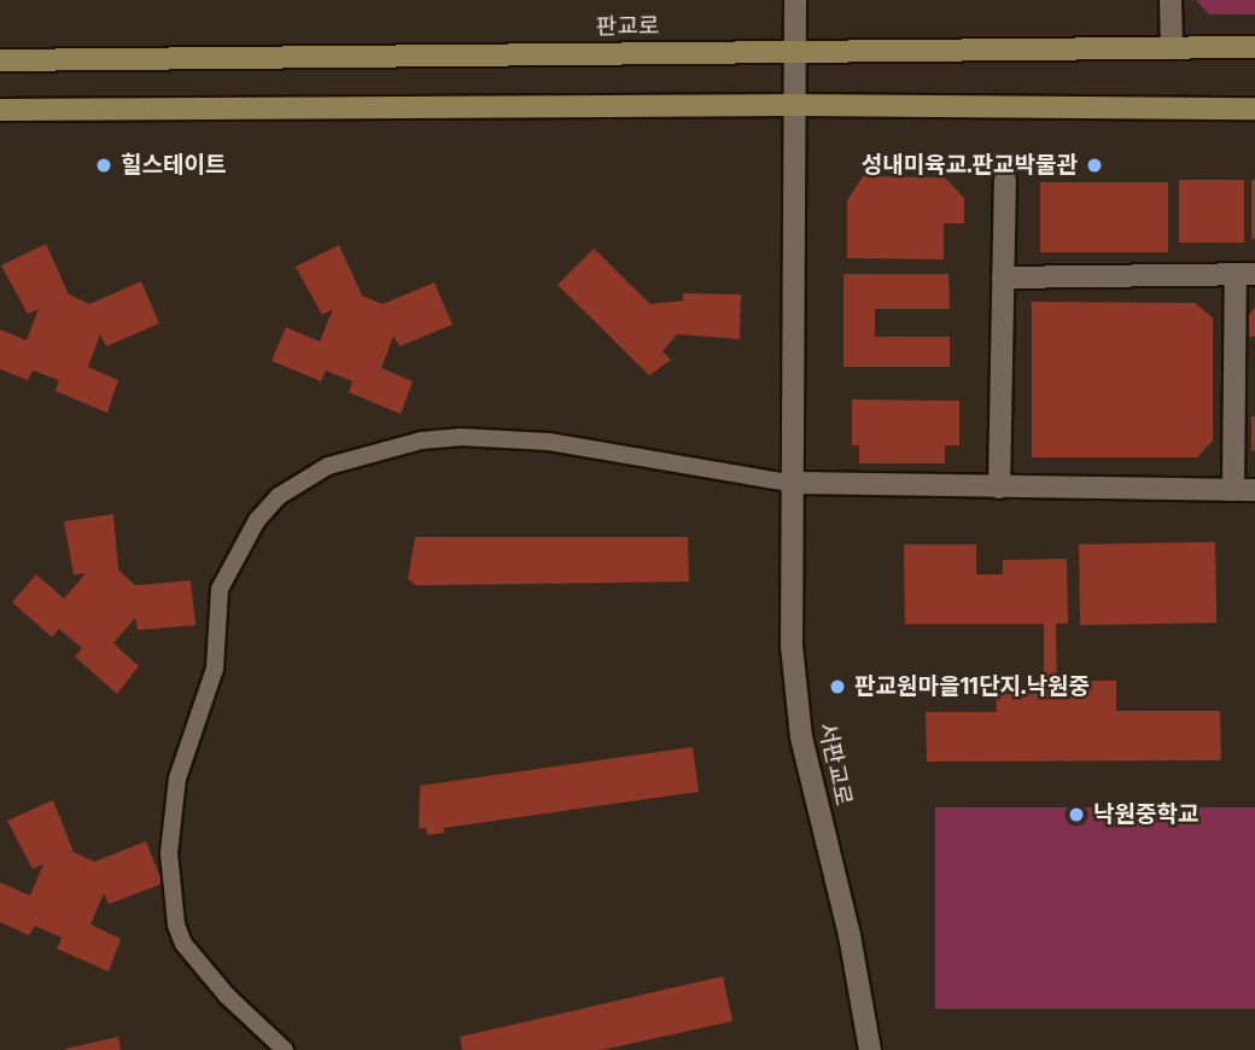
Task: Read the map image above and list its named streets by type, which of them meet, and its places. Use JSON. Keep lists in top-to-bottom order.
{
  "streets": {
    "main road": ["판교로"],
    "street": ["서판교로"]
  },
  "crossings": [
    ["판교로", "서판교로"]
  ],
  "places": [
    "힐스테이트",
    "성내미육교.판교박물관",
    "판교원마을11단지.낙원중",
    "낙원중학교"
  ]
}
